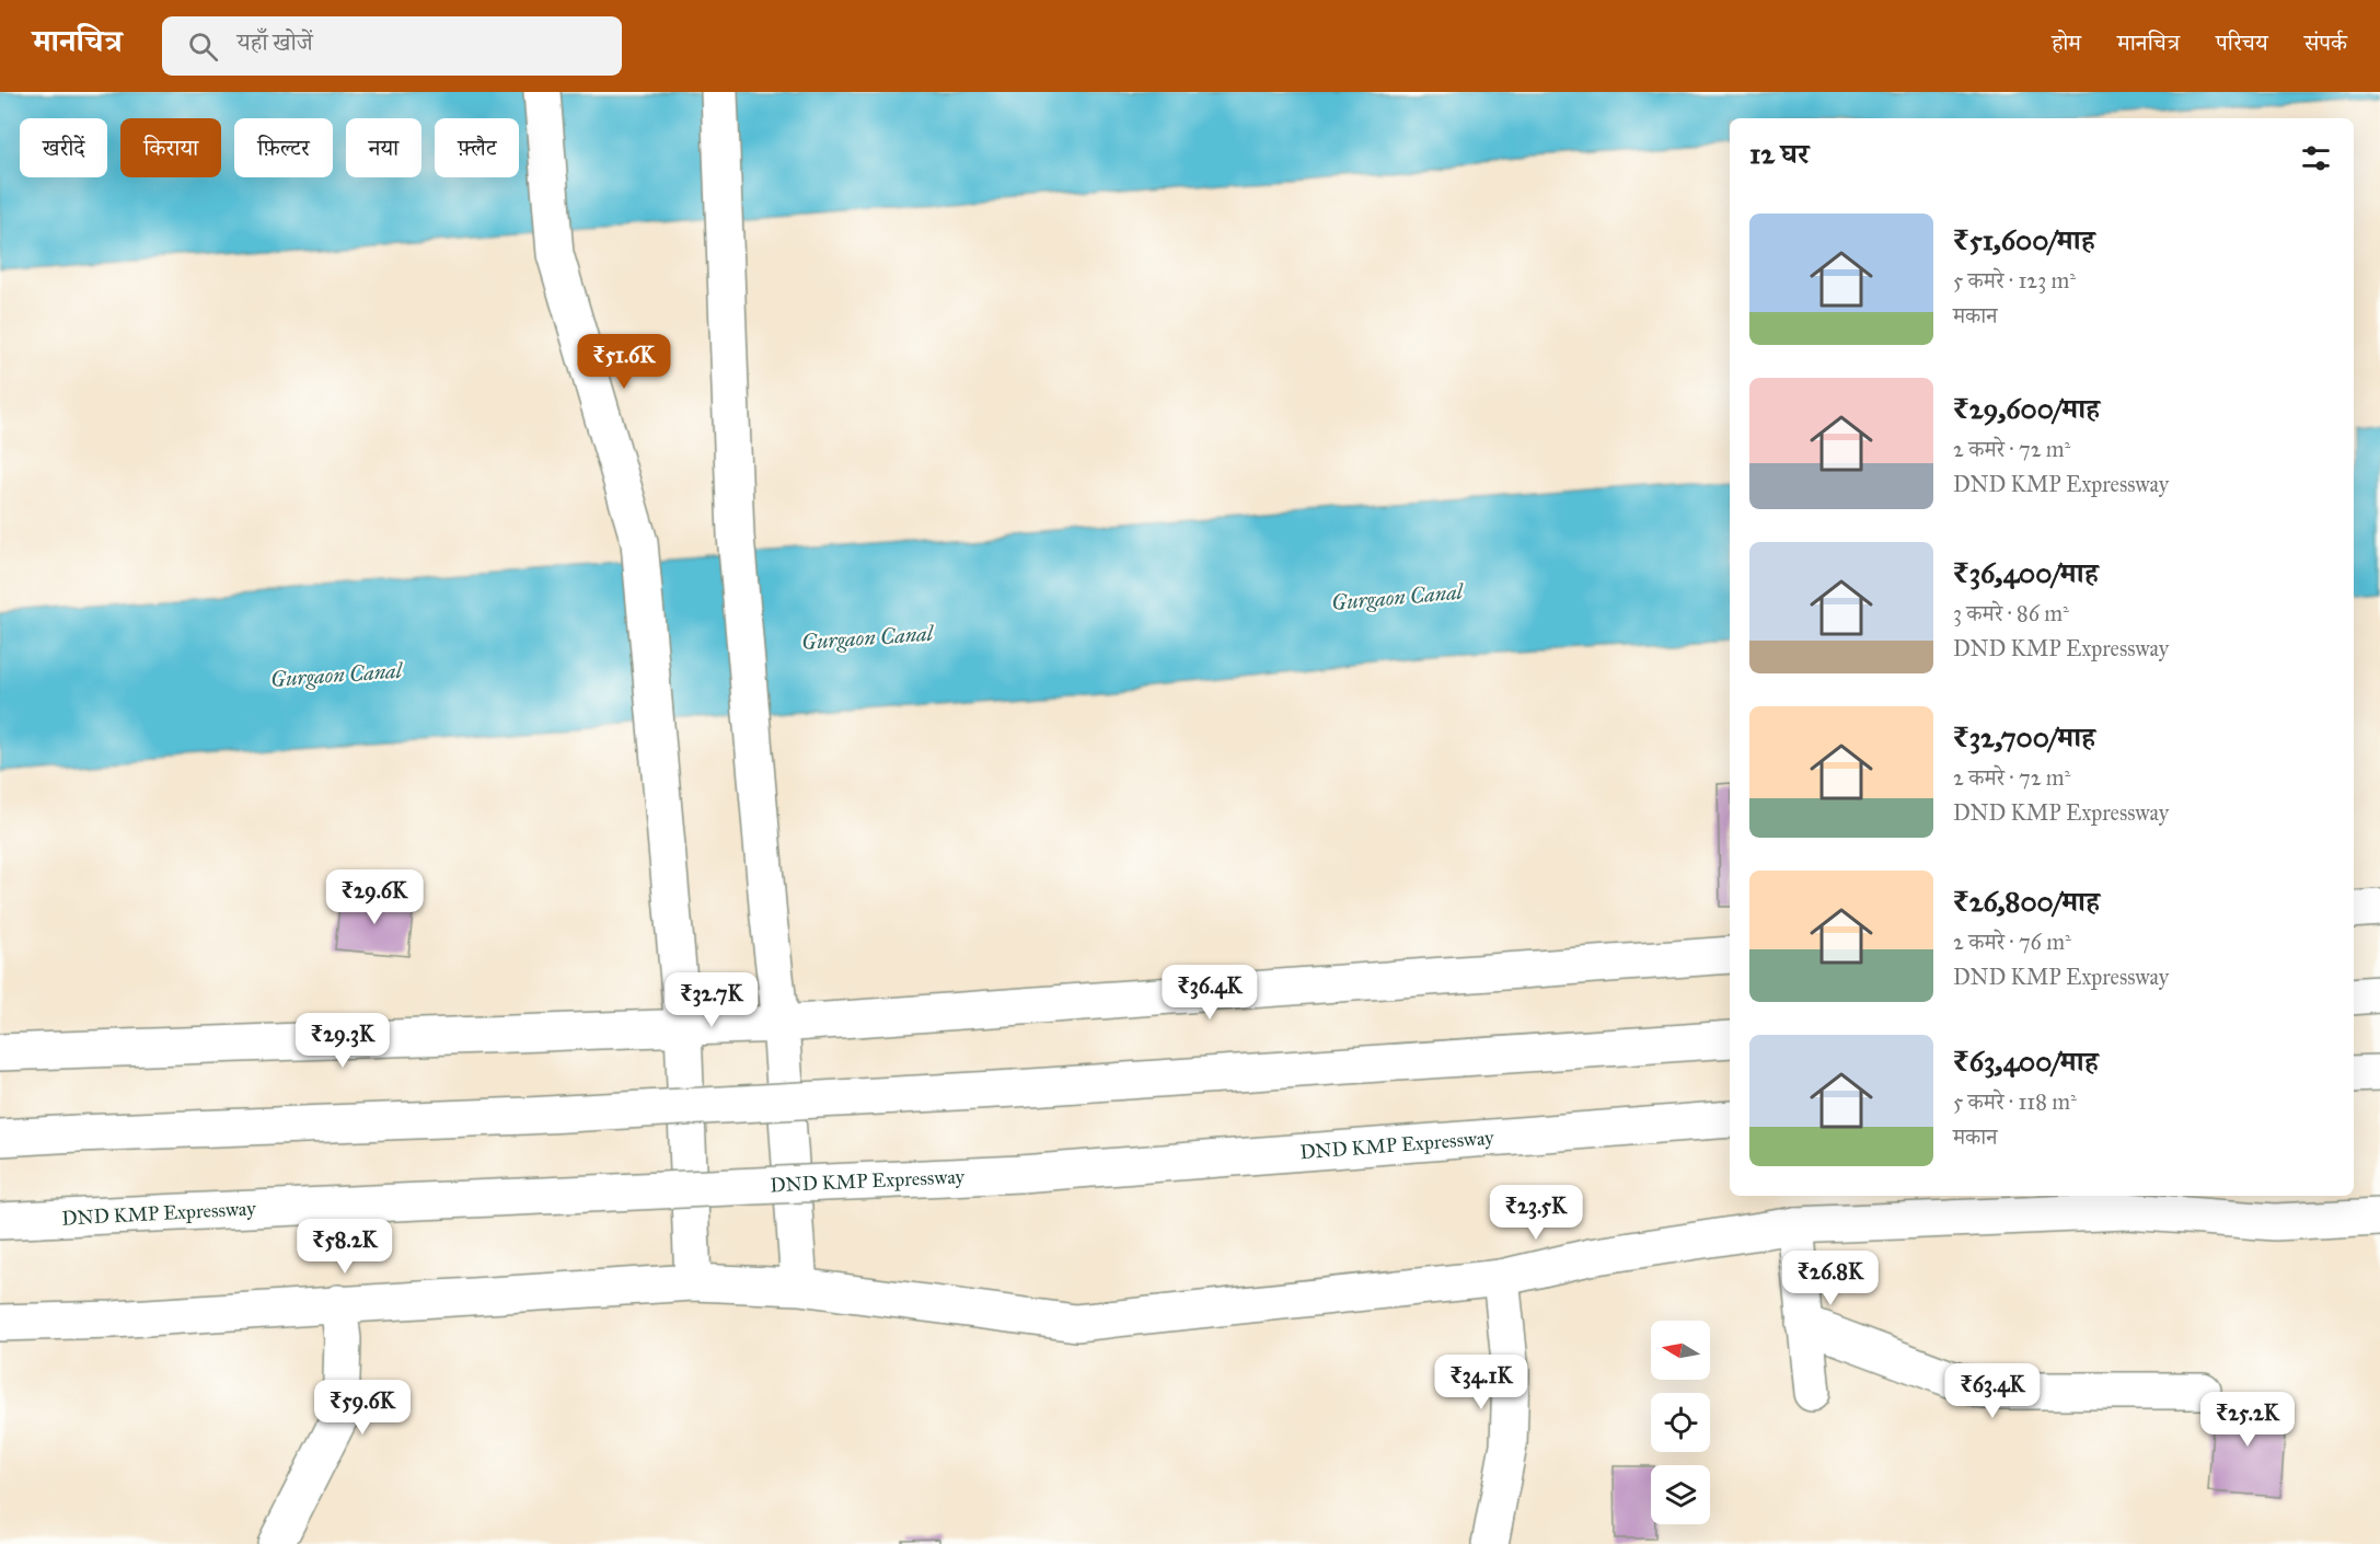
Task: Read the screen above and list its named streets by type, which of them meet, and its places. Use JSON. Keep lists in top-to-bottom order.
{
  "streets": {
    "main road": ["DND KMP Expressway"]
  },
  "water": ["Gurgaon Canal"],
  "north": "left",
  "page": {
    "header": "मानचित्र",
    "search": "यहाँ खोजें",
    "nav": [
      "होम",
      "मानचित्र",
      "परिचय",
      "संपर्क"
    ],
    "chip": [
      "खरीदें",
      "किराया",
      "फ़िल्टर",
      "नया",
      "फ़्लैट"
    ],
    "heading": "12 घर",
    "list": [
      {
        "name": "₹51,600/माह",
        "note": "5 कमरे · 123 m² · मकान"
      },
      {
        "name": "₹29,600/माह",
        "note": "2 कमरे · 72 m² · DND KMP Expressway"
      },
      {
        "name": "₹36,400/माह",
        "note": "3 कमरे · 86 m² · DND KMP Expressway"
      },
      {
        "name": "₹32,700/माह",
        "note": "2 कमरे · 72 m² · DND KMP Expressway"
      },
      {
        "name": "₹26,800/माह",
        "note": "2 कमरे · 76 m² · DND KMP Expressway"
      },
      {
        "name": "₹63,400/माह",
        "note": "5 कमरे · 118 m² · मकान"
      }
    ],
    "price": [
      "₹51.6K",
      "₹29.6K",
      "₹36.4K",
      "₹32.7K",
      "₹29.3K",
      "₹23.5K",
      "₹58.2K",
      "₹26.8K",
      "₹34.1K",
      "₹63.4K",
      "₹59.6K",
      "₹25.2K"
    ]
  }
}
